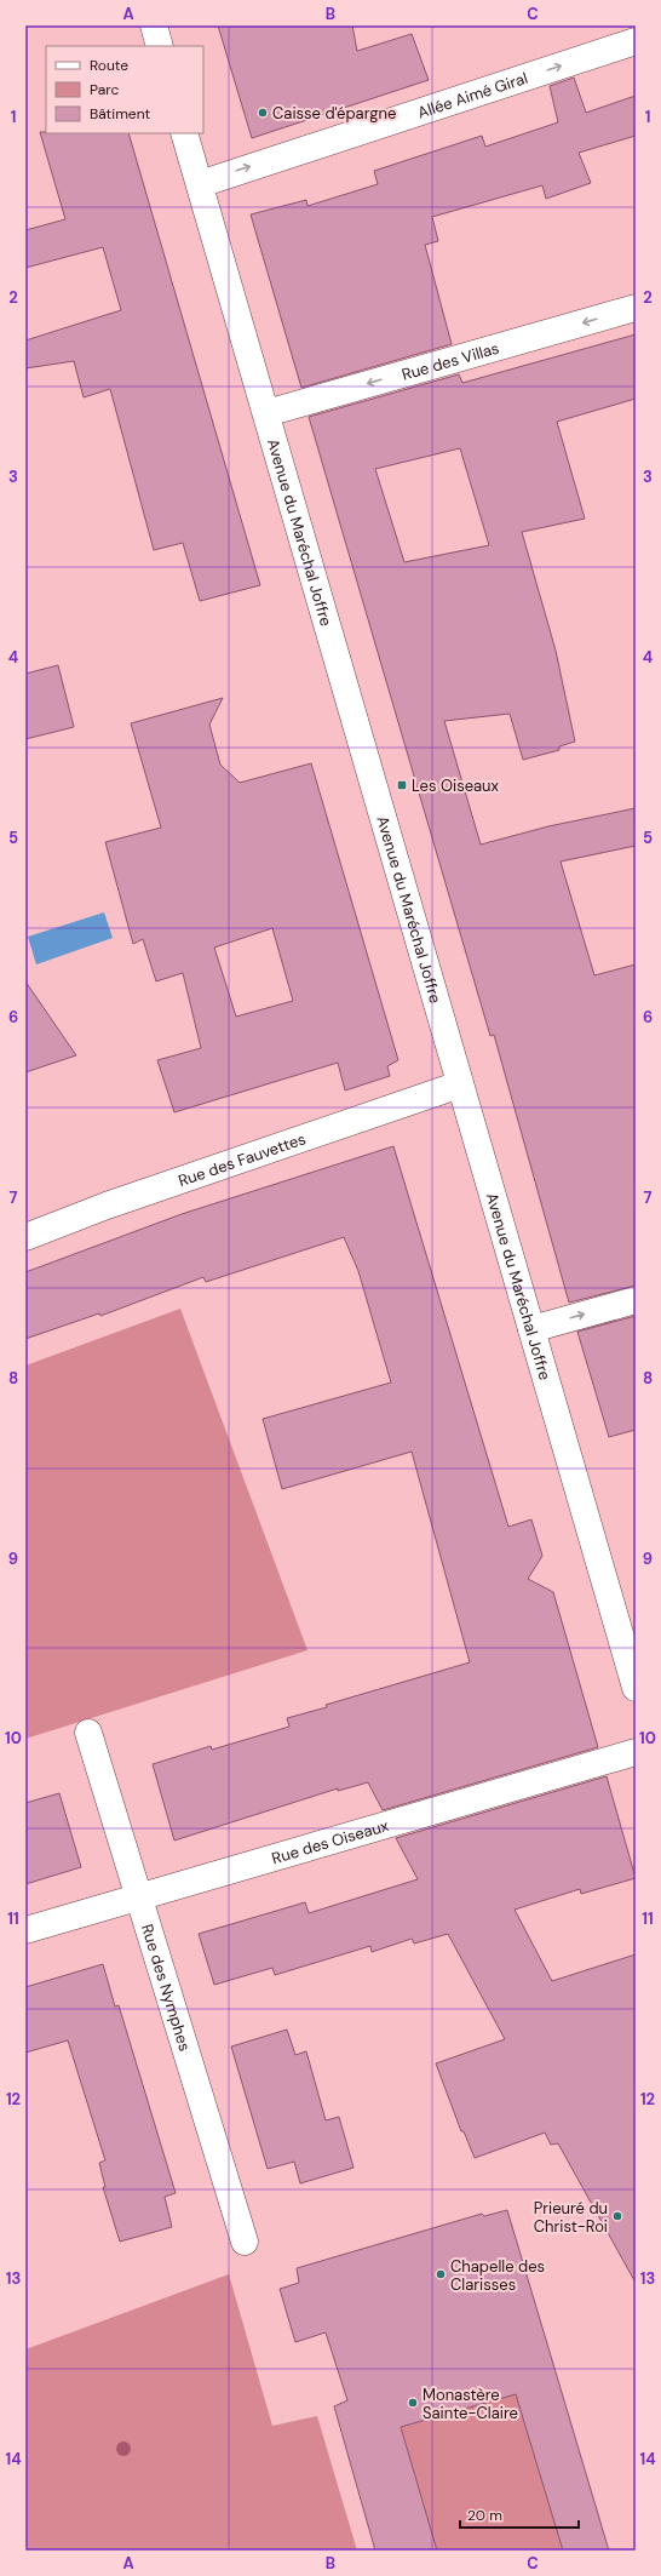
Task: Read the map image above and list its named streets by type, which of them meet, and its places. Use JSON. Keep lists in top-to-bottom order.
{
  "streets": {
    "street": [
      "Allée Aimé Giral",
      "Rue des Villas",
      "Avenue du Maréchal Joffre",
      "Rue des Fauvettes",
      "Rue des Oiseaux",
      "Rue des Nymphes"
    ]
  },
  "crossings": [
    ["Allée Aimé Giral", "Avenue du Maréchal Joffre"],
    ["Rue des Villas", "Avenue du Maréchal Joffre"],
    ["Avenue du Maréchal Joffre", "Rue des Fauvettes"],
    ["Rue des Oiseaux", "Rue des Nymphes"]
  ],
  "one_way": ["Allée Aimé Giral", "Rue des Villas"],
  "places": {
    "other": [
      "Caisse d'épargne",
      "Prieuré du Christ-Roi",
      "Chapelle des Clarisses",
      "Monastère Sainte-Claire"
    ],
    "transit": ["Les Oiseaux"]
  },
  "legend": ["Route", "Parc", "Bâtiment"],
  "scale_bar": "20 m",
  "grid": {
    "columns": ["A", "B", "C"],
    "rows": [
      "1",
      "2",
      "3",
      "4",
      "5",
      "6",
      "7",
      "8",
      "9",
      "10",
      "11",
      "12",
      "13",
      "14"
    ]
  }
}
